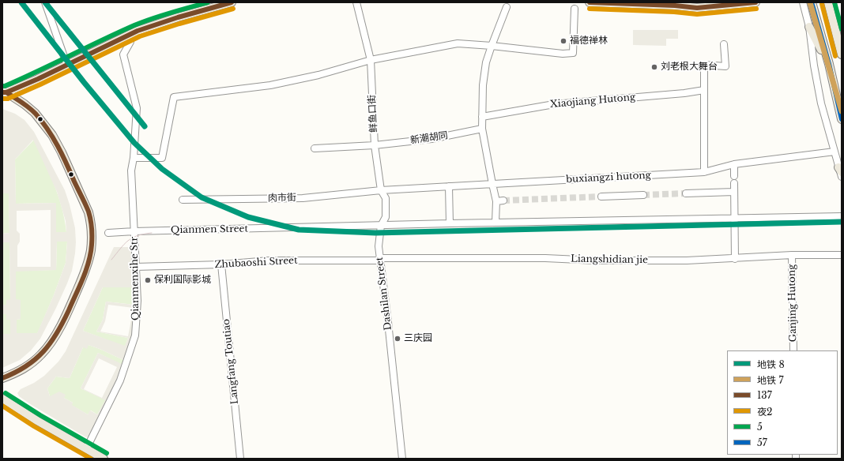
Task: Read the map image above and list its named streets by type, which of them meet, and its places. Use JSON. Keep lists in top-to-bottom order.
{
  "streets": {
    "street": [
      "Xiaojiang Hutong",
      "鲜鱼口街",
      "新潮胡同",
      "buxiangzi hutong",
      "肉市街",
      "Qianmen Street",
      "Liangshidian jie",
      "Zhubaoshi Street",
      "Qianmenxihe Str",
      "Dashilan Street",
      "Ganjing Hutong",
      "Langfang Toutiao"
    ]
  },
  "crossings": [
    ["鲜鱼口街", "新潮胡同"],
    ["鲜鱼口街", "buxiangzi hutong"],
    ["鲜鱼口街", "肉市街"],
    ["鲜鱼口街", "Qianmen Street"],
    ["鲜鱼口街", "Dashilan Street"],
    ["buxiangzi hutong", "肉市街"],
    ["Qianmen Street", "Qianmenxihe Str"],
    ["Qianmen Street", "Dashilan Street"],
    ["Liangshidian jie", "Zhubaoshi Street"],
    ["Liangshidian jie", "Dashilan Street"],
    ["Liangshidian jie", "Ganjing Hutong"],
    ["Zhubaoshi Street", "Qianmenxihe Str"],
    ["Zhubaoshi Street", "Dashilan Street"],
    ["Zhubaoshi Street", "Langfang Toutiao"]
  ],
  "places": [
    "福德禅林",
    "刘老根大舞台",
    "保利国际影城",
    "三庆园"
  ],
  "lines": [
    "metro line 8",
    "metro line 7",
    "transit line 137",
    "transit line 5",
    "transit line 57",
    "transit line 夜2"
  ],
  "legend": [
    "地铁 8",
    "地铁 7",
    "137",
    "夜2",
    "5",
    "57"
  ]
}
